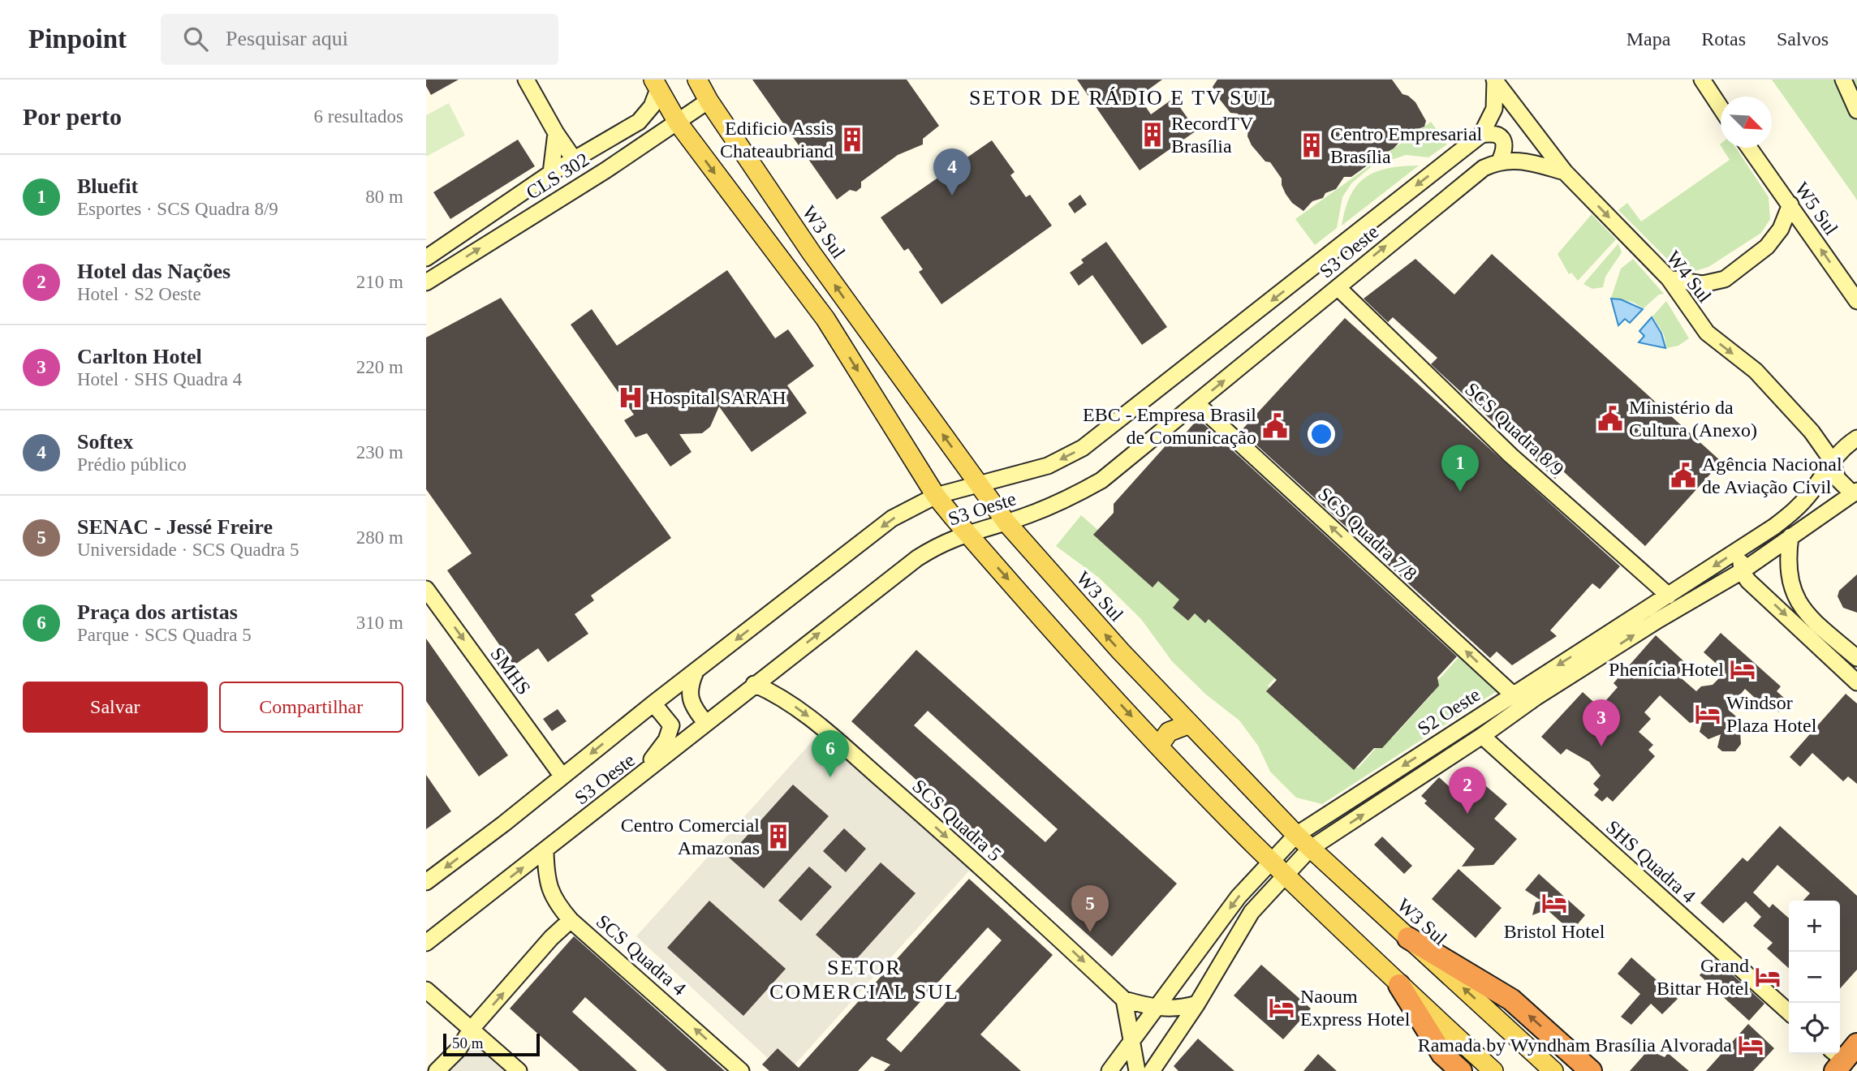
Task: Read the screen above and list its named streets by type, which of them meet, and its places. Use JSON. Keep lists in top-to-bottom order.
{
  "streets": {
    "main road": [
      "CLS 302",
      "W5 Sul",
      "W3 Sul",
      "S3 Oeste",
      "W4 Sul",
      "SCS Quadra 8/9",
      "SCS Quadra 7/8",
      "SMHS",
      "S2 Oeste",
      "SCS Quadra 5",
      "SHS Quadra 4",
      "SCS Quadra 4"
    ]
  },
  "crossings": [
    ["CLS 302", "W3 Sul"],
    ["W3 Sul", "S3 Oeste"],
    ["W3 Sul", "S2 Oeste"],
    ["S3 Oeste", "W4 Sul"],
    ["S3 Oeste", "SCS Quadra 8/9"],
    ["S3 Oeste", "SCS Quadra 7/8"],
    ["S3 Oeste", "SMHS"],
    ["S3 Oeste", "SCS Quadra 5"],
    ["S3 Oeste", "SCS Quadra 4"],
    ["W4 Sul", "S2 Oeste"],
    ["SCS Quadra 8/9", "S2 Oeste"],
    ["SCS Quadra 7/8", "S2 Oeste"],
    ["S2 Oeste", "SCS Quadra 5"],
    ["S2 Oeste", "SHS Quadra 4"]
  ],
  "one_way": [
    "W5 Sul",
    "W4 Sul",
    "SCS Quadra 7/8",
    "SMHS",
    "SCS Quadra 5",
    "SCS Quadra 4"
  ],
  "districts": ["SETOR DE RÁDIO E TV SUL", "SETOR COMERCIAL SUL"],
  "places": {
    "building": [
      "RecordTV Brasília",
      "Edificio Assis Chateaubriand",
      "Centro Empresarial Brasília",
      "Centro Comercial Amazonas"
    ],
    "hospital": ["Hospital SARAH"],
    "public building": ["Ministério da Cultura (Anexo)", "EBC - Empresa Brasil de Comunicação", "Agência Nacional de Aviação Civil"],
    "hotel": [
      "Phenícia Hotel",
      "Windsor Plaza Hotel",
      "Bristol Hotel",
      "Grand Bittar Hotel",
      "Naoum Express Hotel",
      "Ramada by Wyndham Brasília Alvorada"
    ]
  },
  "scale_bar": "50 m",
  "north": "bottom right",
  "page": {
    "header": "Pinpoint",
    "search": "Pesquisar aqui",
    "nav": ["Mapa", "Rotas", "Salvos"],
    "heading": ["Por perto", "6 resultados"],
    "pins": [
      "4",
      "1",
      "3",
      "6",
      "2",
      "5"
    ],
    "list": [
      {
        "mark": "1",
        "name": "Bluefit",
        "note": "Esportes · SCS Quadra 8/9",
        "value": "80 m"
      },
      {
        "mark": "2",
        "name": "Hotel das Nações",
        "note": "Hotel · S2 Oeste",
        "value": "210 m"
      },
      {
        "mark": "3",
        "name": "Carlton Hotel",
        "note": "Hotel · SHS Quadra 4",
        "value": "220 m"
      },
      {
        "mark": "4",
        "name": "Softex",
        "note": "Prédio público",
        "value": "230 m"
      },
      {
        "mark": "5",
        "name": "SENAC - Jessé Freire",
        "note": "Universidade · SCS Quadra 5",
        "value": "280 m"
      },
      {
        "mark": "6",
        "name": "Praça dos artistas",
        "note": "Parque · SCS Quadra 5",
        "value": "310 m"
      }
    ],
    "buttons": ["Salvar", "Compartilhar"],
    "map_buttons": ["+", "−"],
    "scale": "50 m"
  }
}
